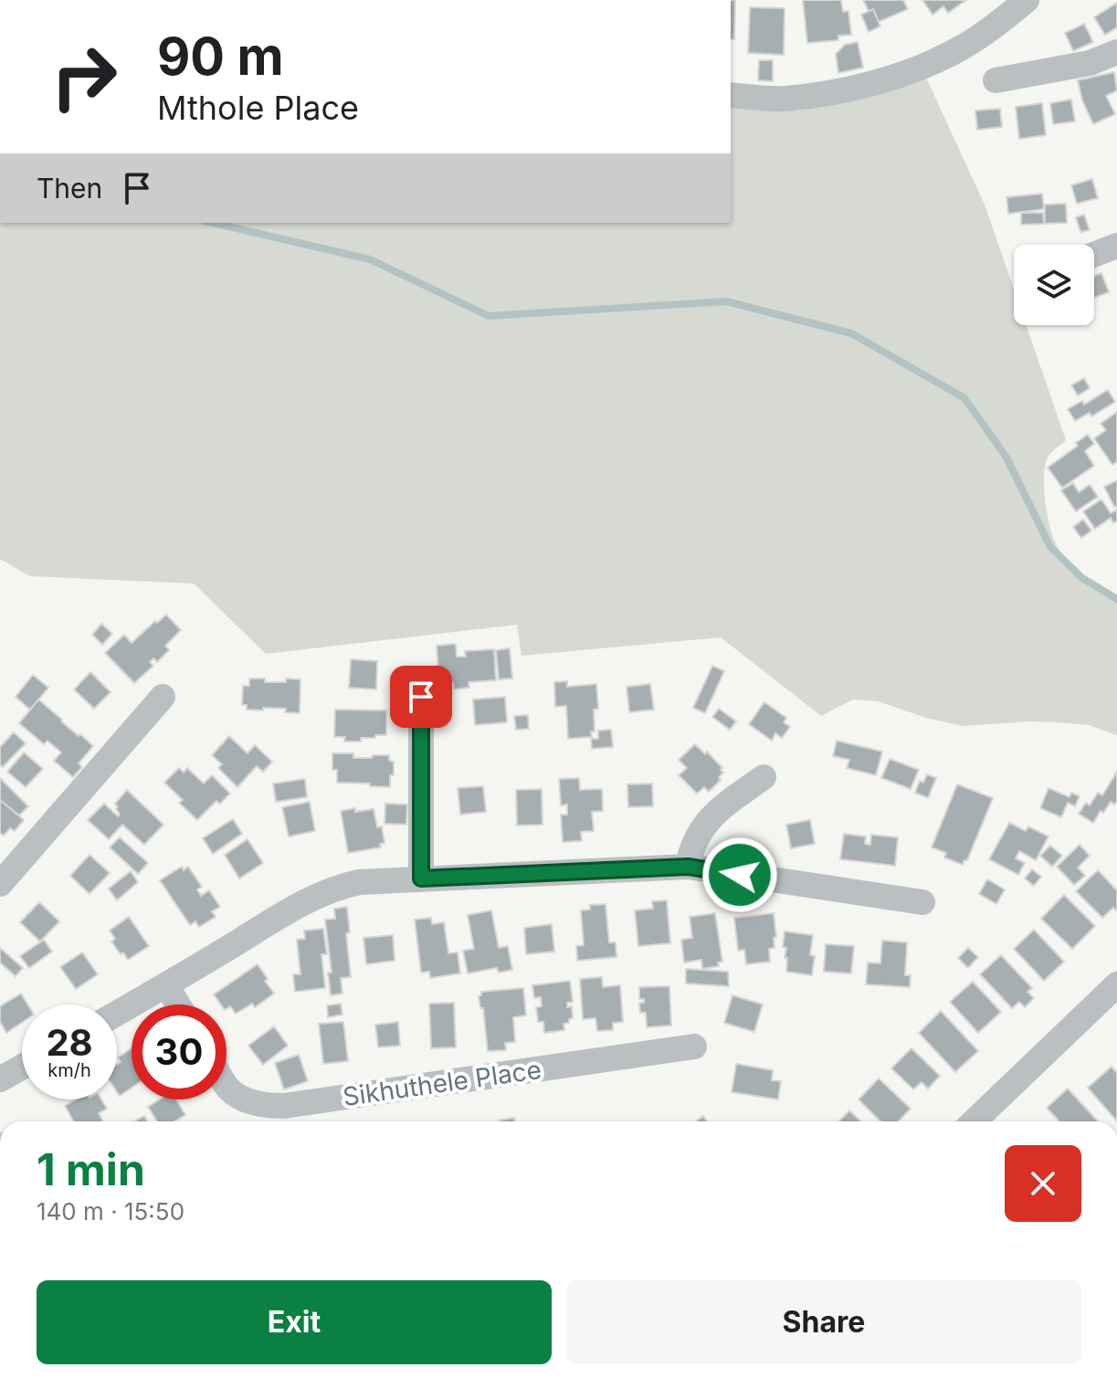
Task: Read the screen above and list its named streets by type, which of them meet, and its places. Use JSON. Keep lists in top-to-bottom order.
{
  "streets": {
    "street": ["Sikhuthele Place"]
  },
  "page": {
    "turn": ["90 m", "Mthole Place"],
    "then": "Then",
    "speed": "28 km/h",
    "limit": "30",
    "heading": ["1 min", "140 m · 15:50"],
    "buttons": ["Exit", "Share"]
  }
}
